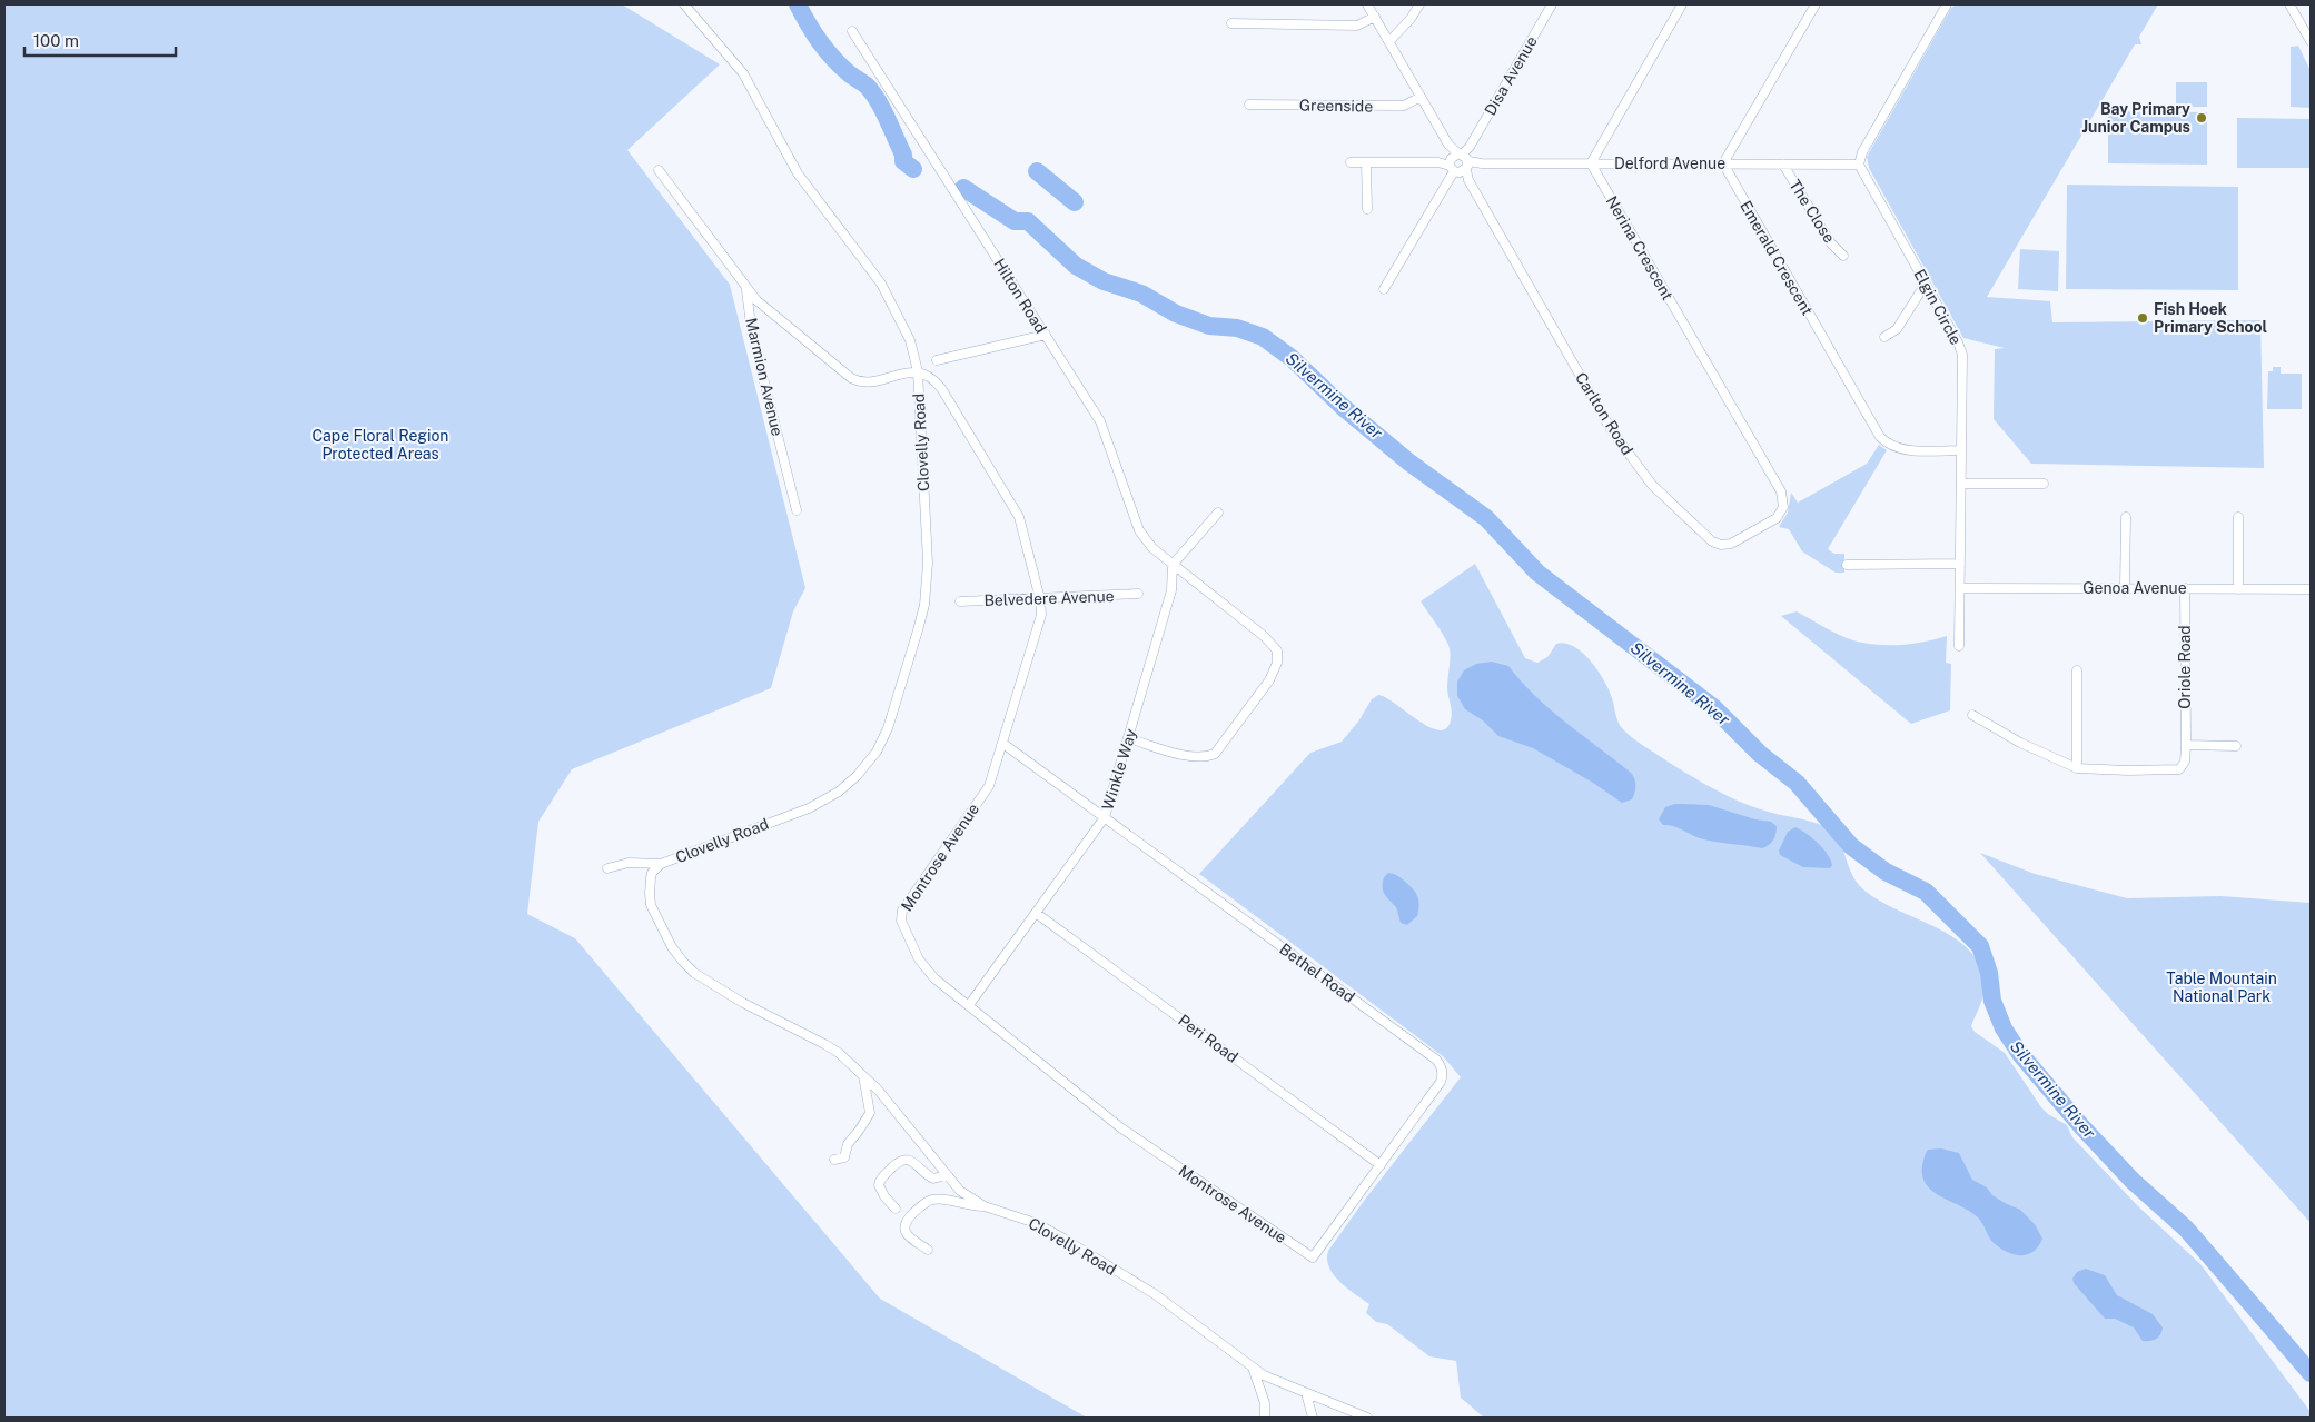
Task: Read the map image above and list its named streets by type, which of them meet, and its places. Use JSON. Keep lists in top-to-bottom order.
{
  "streets": {
    "street": [
      "Disa Avenue",
      "Greenside",
      "Delford Avenue",
      "The Close",
      "Nerina Crescent",
      "Emerald Crescent",
      "Hilton Road",
      "Elgin Circle",
      "Marmion Avenue",
      "Carlton Road",
      "Clovelly Road",
      "Genoa Avenue",
      "Belvedere Avenue",
      "Oriole Road",
      "Winkle Way",
      "Montrose Avenue",
      "Bethel Road",
      "Peri Road"
    ]
  },
  "crossings": [
    ["Disa Avenue", "Delford Avenue"],
    ["Disa Avenue", "Carlton Road"],
    ["Greenside", "Carlton Road"],
    ["Delford Avenue", "The Close"],
    ["Delford Avenue", "Nerina Crescent"],
    ["Delford Avenue", "Emerald Crescent"],
    ["Delford Avenue", "Elgin Circle"],
    ["Delford Avenue", "Carlton Road"],
    ["Nerina Crescent", "Carlton Road"],
    ["Emerald Crescent", "Elgin Circle"],
    ["Hilton Road", "Winkle Way"],
    ["Elgin Circle", "Genoa Avenue"],
    ["Clovelly Road", "Montrose Avenue"],
    ["Genoa Avenue", "Oriole Road"],
    ["Belvedere Avenue", "Montrose Avenue"],
    ["Winkle Way", "Montrose Avenue"],
    ["Winkle Way", "Bethel Road"],
    ["Winkle Way", "Peri Road"],
    ["Montrose Avenue", "Bethel Road"],
    ["Bethel Road", "Peri Road"]
  ],
  "water": ["Silvermine River"],
  "parks": ["Cape Floral Region Protected Areas", "Table Mountain National Park"],
  "places": ["Bay Primary Junior Campus", "Fish Hoek Primary School"],
  "scale_bar": "100 m"
}
